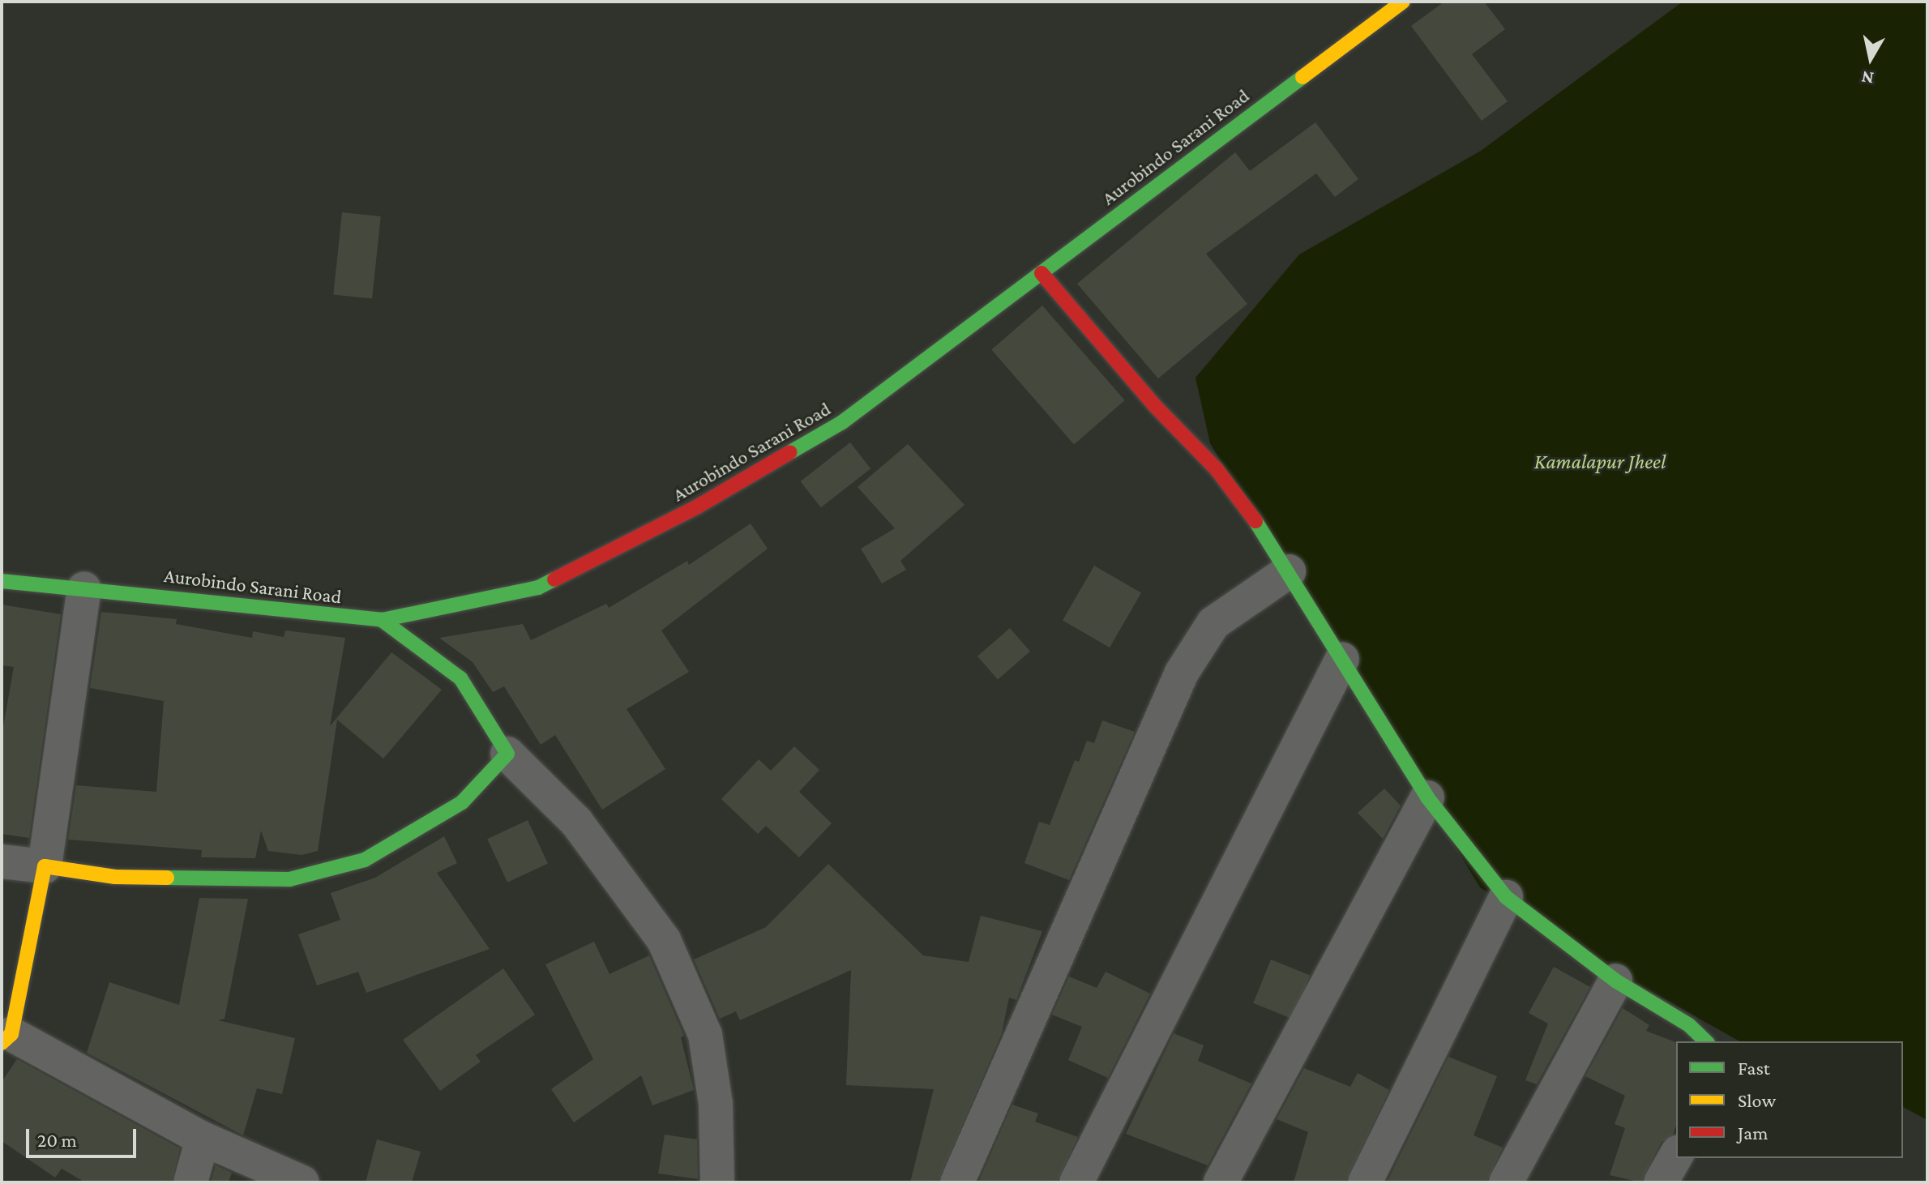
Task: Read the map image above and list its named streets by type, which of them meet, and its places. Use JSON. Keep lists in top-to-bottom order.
{
  "streets": {
    "street": ["Aurobindo Sarani Road"]
  },
  "water": ["Kamalapur Jheel"],
  "legend": ["Fast", "Slow", "Jam"],
  "scale_bar": "20 m",
  "north": "bottom"
}
